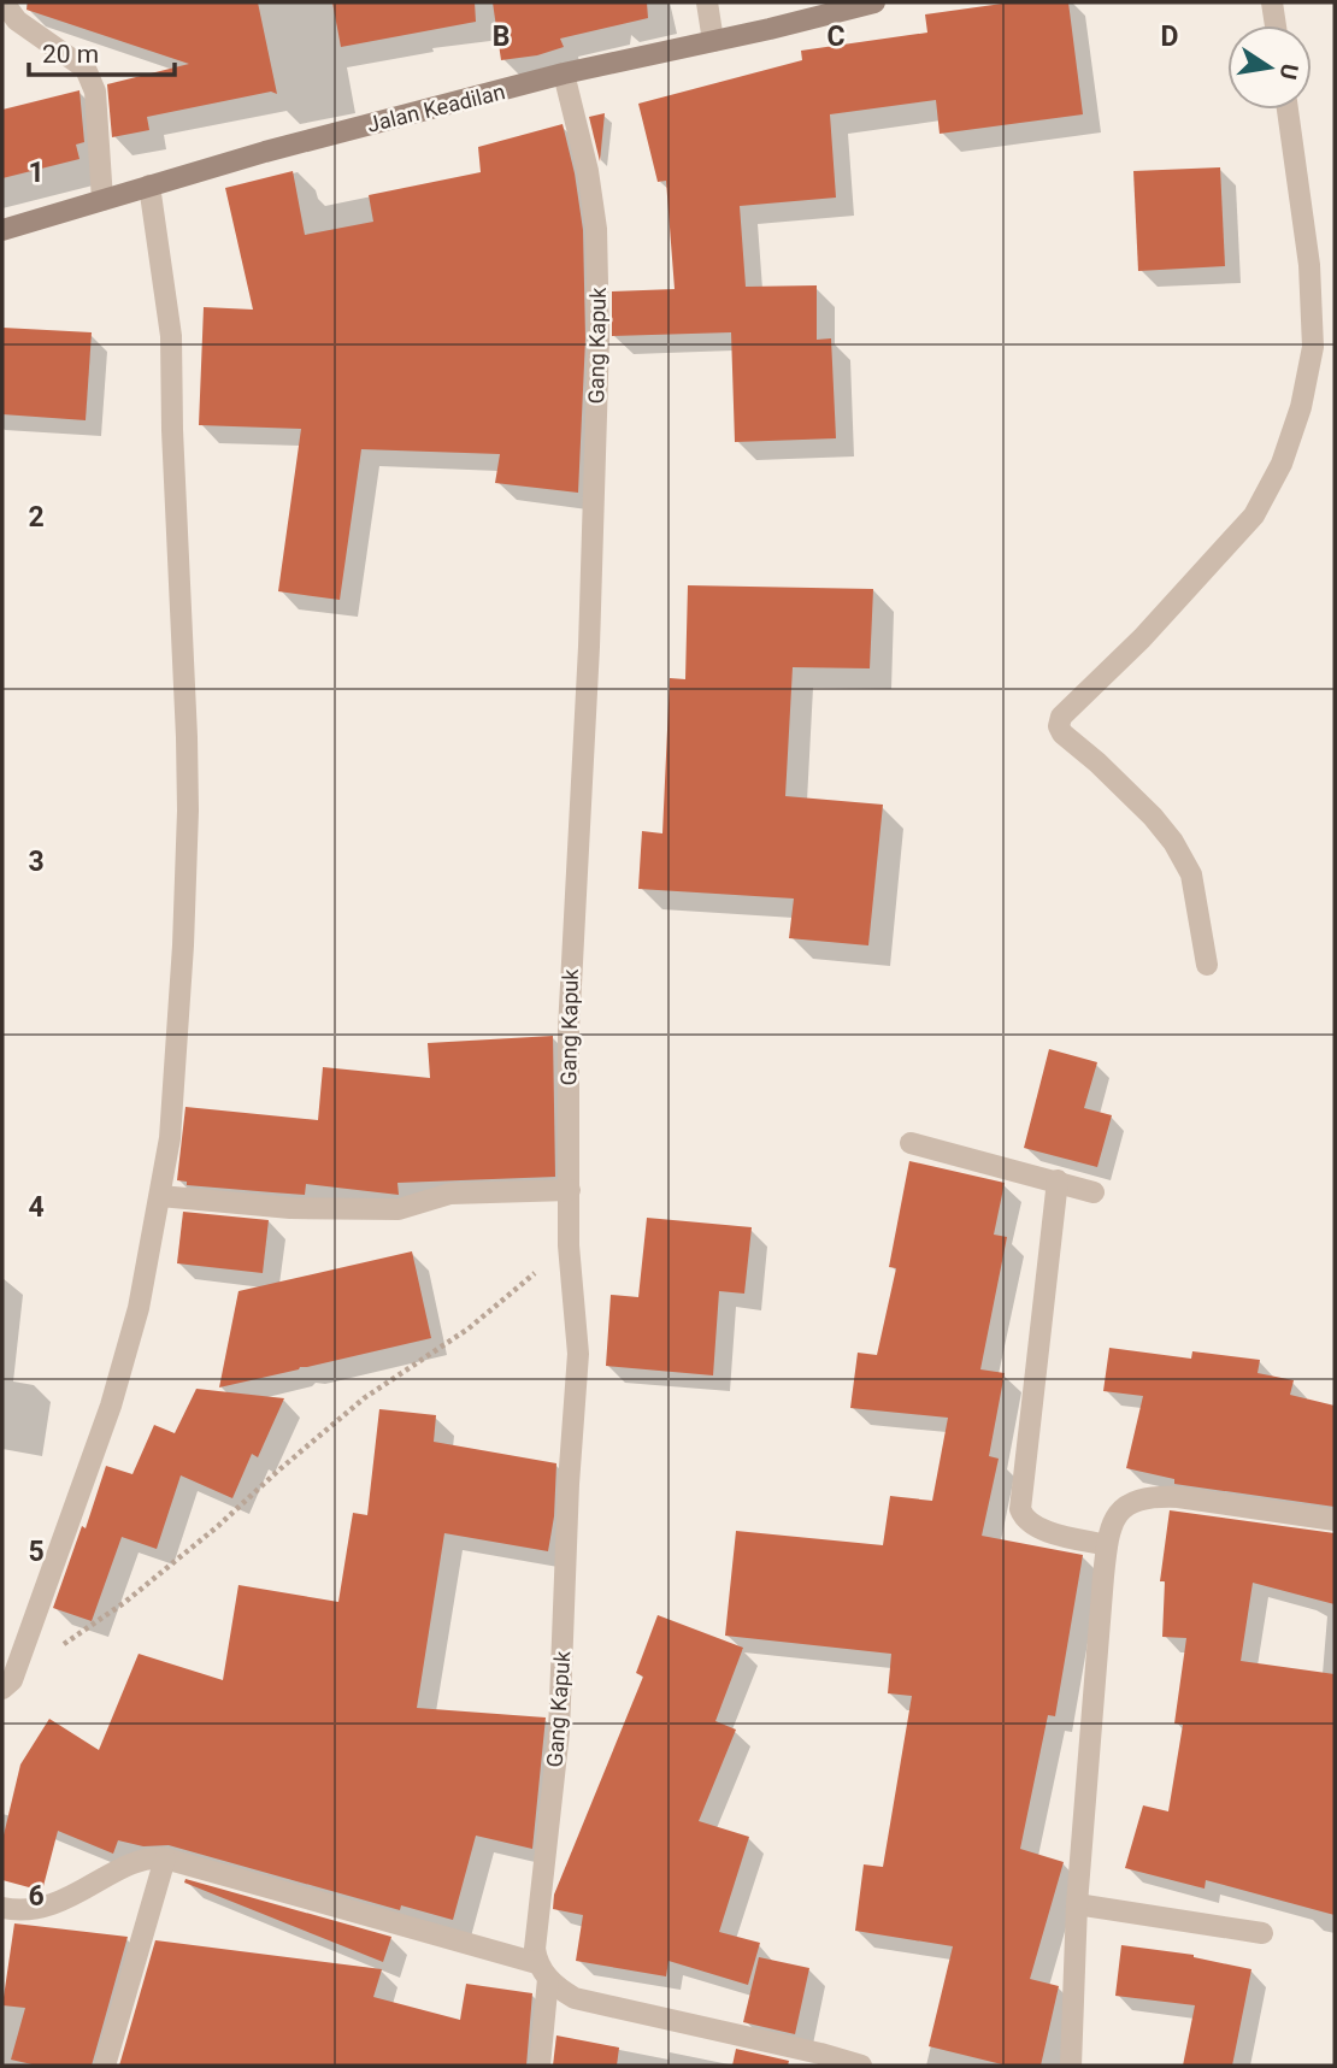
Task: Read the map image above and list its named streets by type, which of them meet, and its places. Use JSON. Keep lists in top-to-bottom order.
{
  "streets": {
    "main road": ["Jalan Keadilan"],
    "street": ["Gang Kapuk"]
  },
  "crossings": [
    ["Jalan Keadilan", "Gang Kapuk"]
  ],
  "scale_bar": "20 m",
  "north": "right",
  "grid": {
    "columns": ["B", "C", "D"],
    "rows": [
      "1",
      "2",
      "3",
      "4",
      "5",
      "6"
    ]
  }
}
